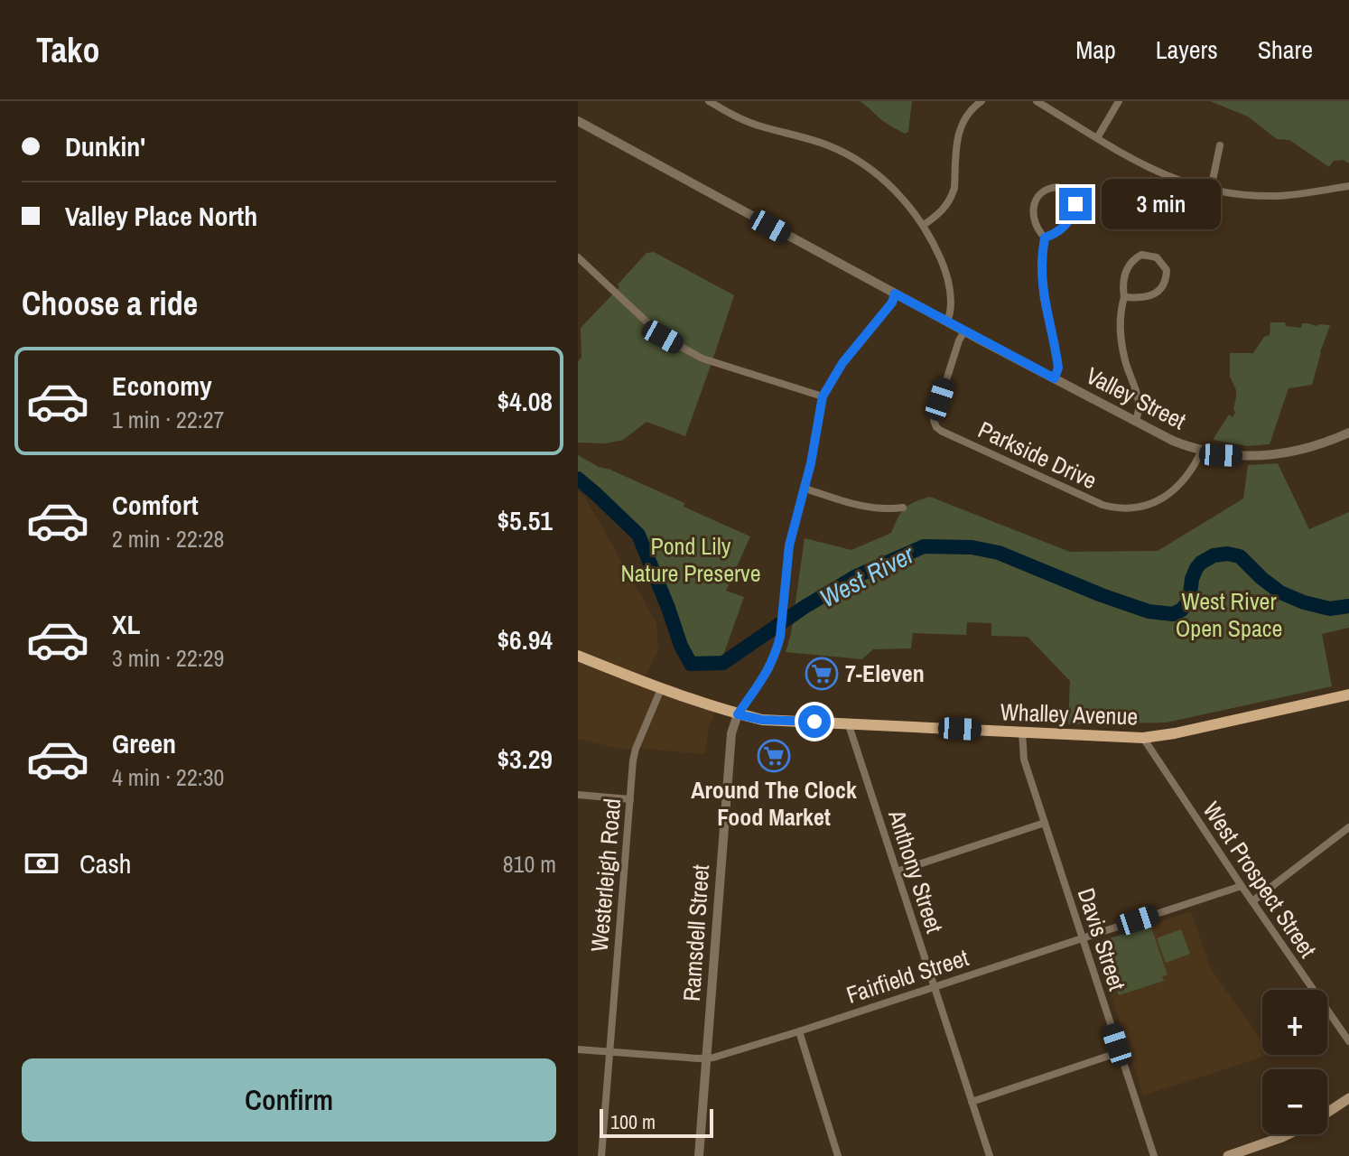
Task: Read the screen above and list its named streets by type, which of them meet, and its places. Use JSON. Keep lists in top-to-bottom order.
{
  "streets": {
    "main road": ["Whalley Avenue"],
    "street": [
      "Valley Street",
      "Parkside Drive",
      "Anthony Street",
      "Westerleigh Road",
      "West Prospect Street",
      "Ramsdell Street",
      "Davis Street",
      "Fairfield Street"
    ]
  },
  "crossings": [
    ["Valley Street", "Parkside Drive"],
    ["Whalley Avenue", "Anthony Street"],
    ["Whalley Avenue", "Westerleigh Road"],
    ["Whalley Avenue", "West Prospect Street"],
    ["Whalley Avenue", "Ramsdell Street"],
    ["Whalley Avenue", "Davis Street"],
    ["Anthony Street", "Fairfield Street"],
    ["Westerleigh Road", "Fairfield Street"],
    ["West Prospect Street", "Fairfield Street"],
    ["Ramsdell Street", "Fairfield Street"],
    ["Davis Street", "Fairfield Street"]
  ],
  "water": ["West River"],
  "parks": ["Pond Lily Nature Preserve", "West River Open Space"],
  "places": {
    "supermarket": ["7-Eleven", "Around The Clock Food Market"]
  },
  "scale_bar": "100 m",
  "page": {
    "header": "Tako",
    "nav": ["Map", "Layers", "Share"],
    "banner": ["Dunkin'", "Valley Place North"],
    "bubble": "3 min",
    "heading": "Choose a ride",
    "list": [
      {
        "name": "Economy",
        "note": "1 min · 22:27",
        "value": "$4.08"
      },
      {
        "name": "Comfort",
        "note": "2 min · 22:28",
        "value": "$5.51"
      },
      {
        "name": "XL",
        "note": "3 min · 22:29",
        "value": "$6.94"
      },
      {
        "name": "Green",
        "note": "4 min · 22:30",
        "value": "$3.29"
      }
    ],
    "pay": ["Cash", "810 m"],
    "map_buttons": ["+", "−"],
    "buttons": "Confirm",
    "scale": "100 m"
  }
}
